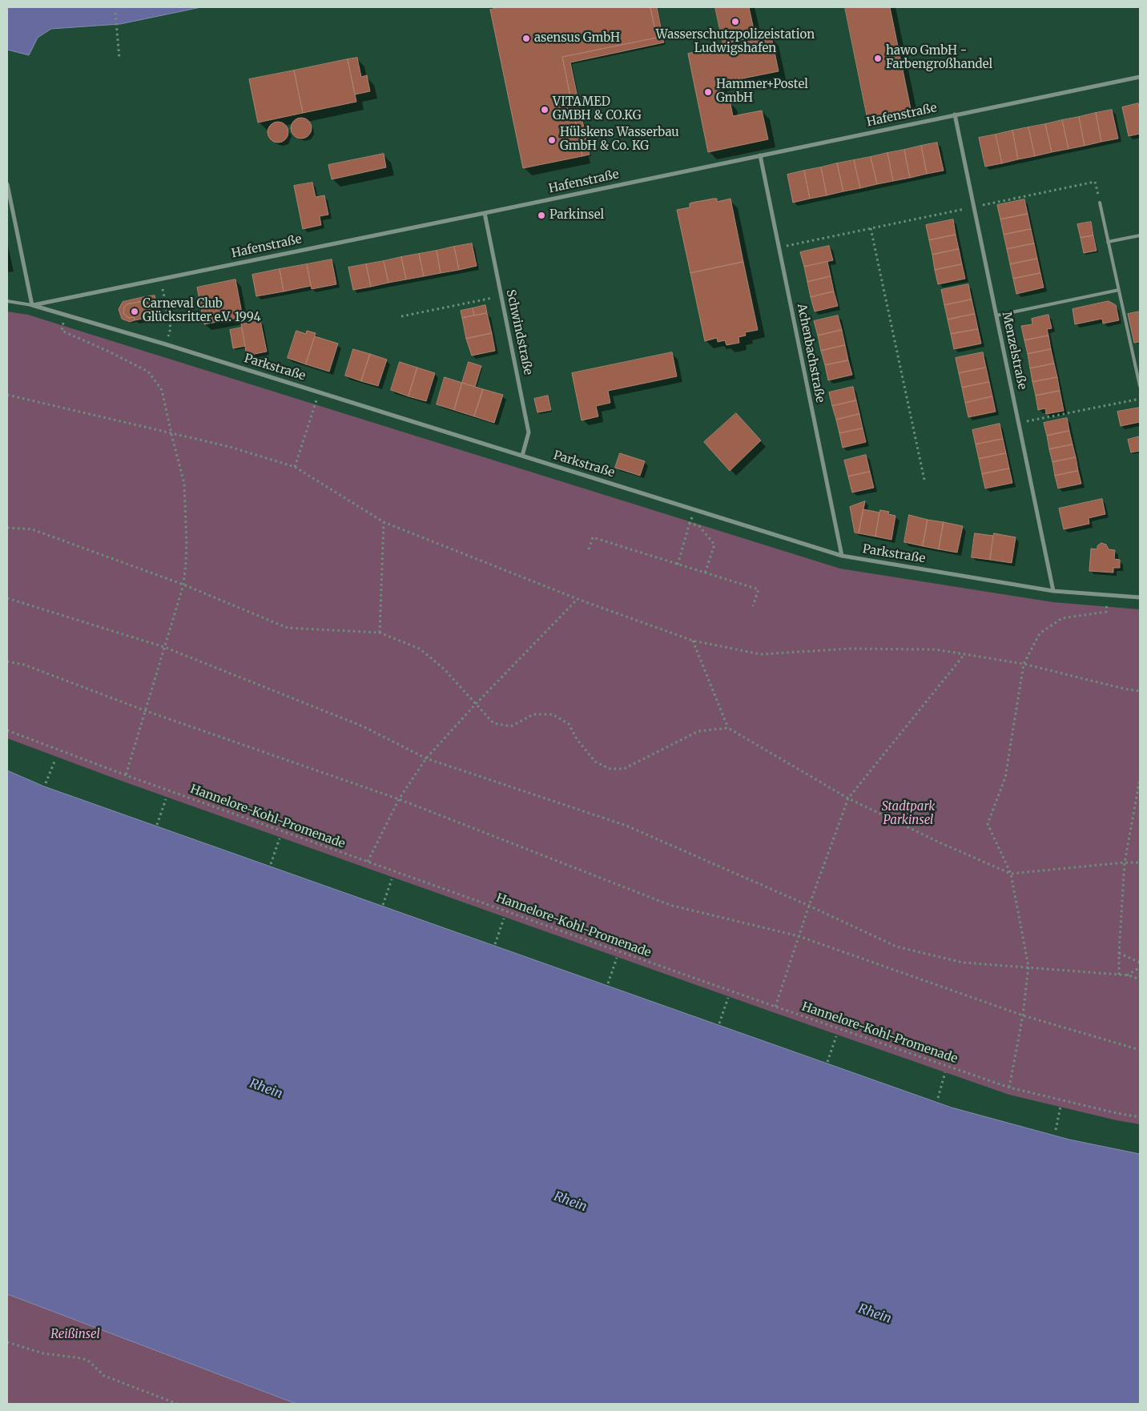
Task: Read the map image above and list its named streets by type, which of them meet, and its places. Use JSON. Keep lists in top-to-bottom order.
{
  "streets": {
    "street": [
      "Hafenstraße",
      "Schwindstraße",
      "Menzelstraße",
      "Achenbachstraße",
      "Parkstraße"
    ],
    "path": ["Hannelore-Kohl-Promenade"]
  },
  "crossings": [
    ["Hafenstraße", "Schwindstraße"],
    ["Hafenstraße", "Menzelstraße"],
    ["Hafenstraße", "Achenbachstraße"],
    ["Hafenstraße", "Parkstraße"],
    ["Schwindstraße", "Parkstraße"],
    ["Menzelstraße", "Parkstraße"],
    ["Achenbachstraße", "Parkstraße"]
  ],
  "water": ["Rhein"],
  "parks": ["Stadtpark Parkinsel", "Reißinsel"],
  "places": [
    "Wasserschutzpolizeistation Ludwigshafen",
    "asensus GmbH",
    "hawo GmbH - Farbengroßhandel",
    "Hammer+Postel GmbH",
    "VITAMED GMBH & CO.KG",
    "Hülskens Wasserbau GmbH & Co. KG",
    "Parkinsel",
    "Carneval Club Glücksritter e.V. 1994"
  ]
}
